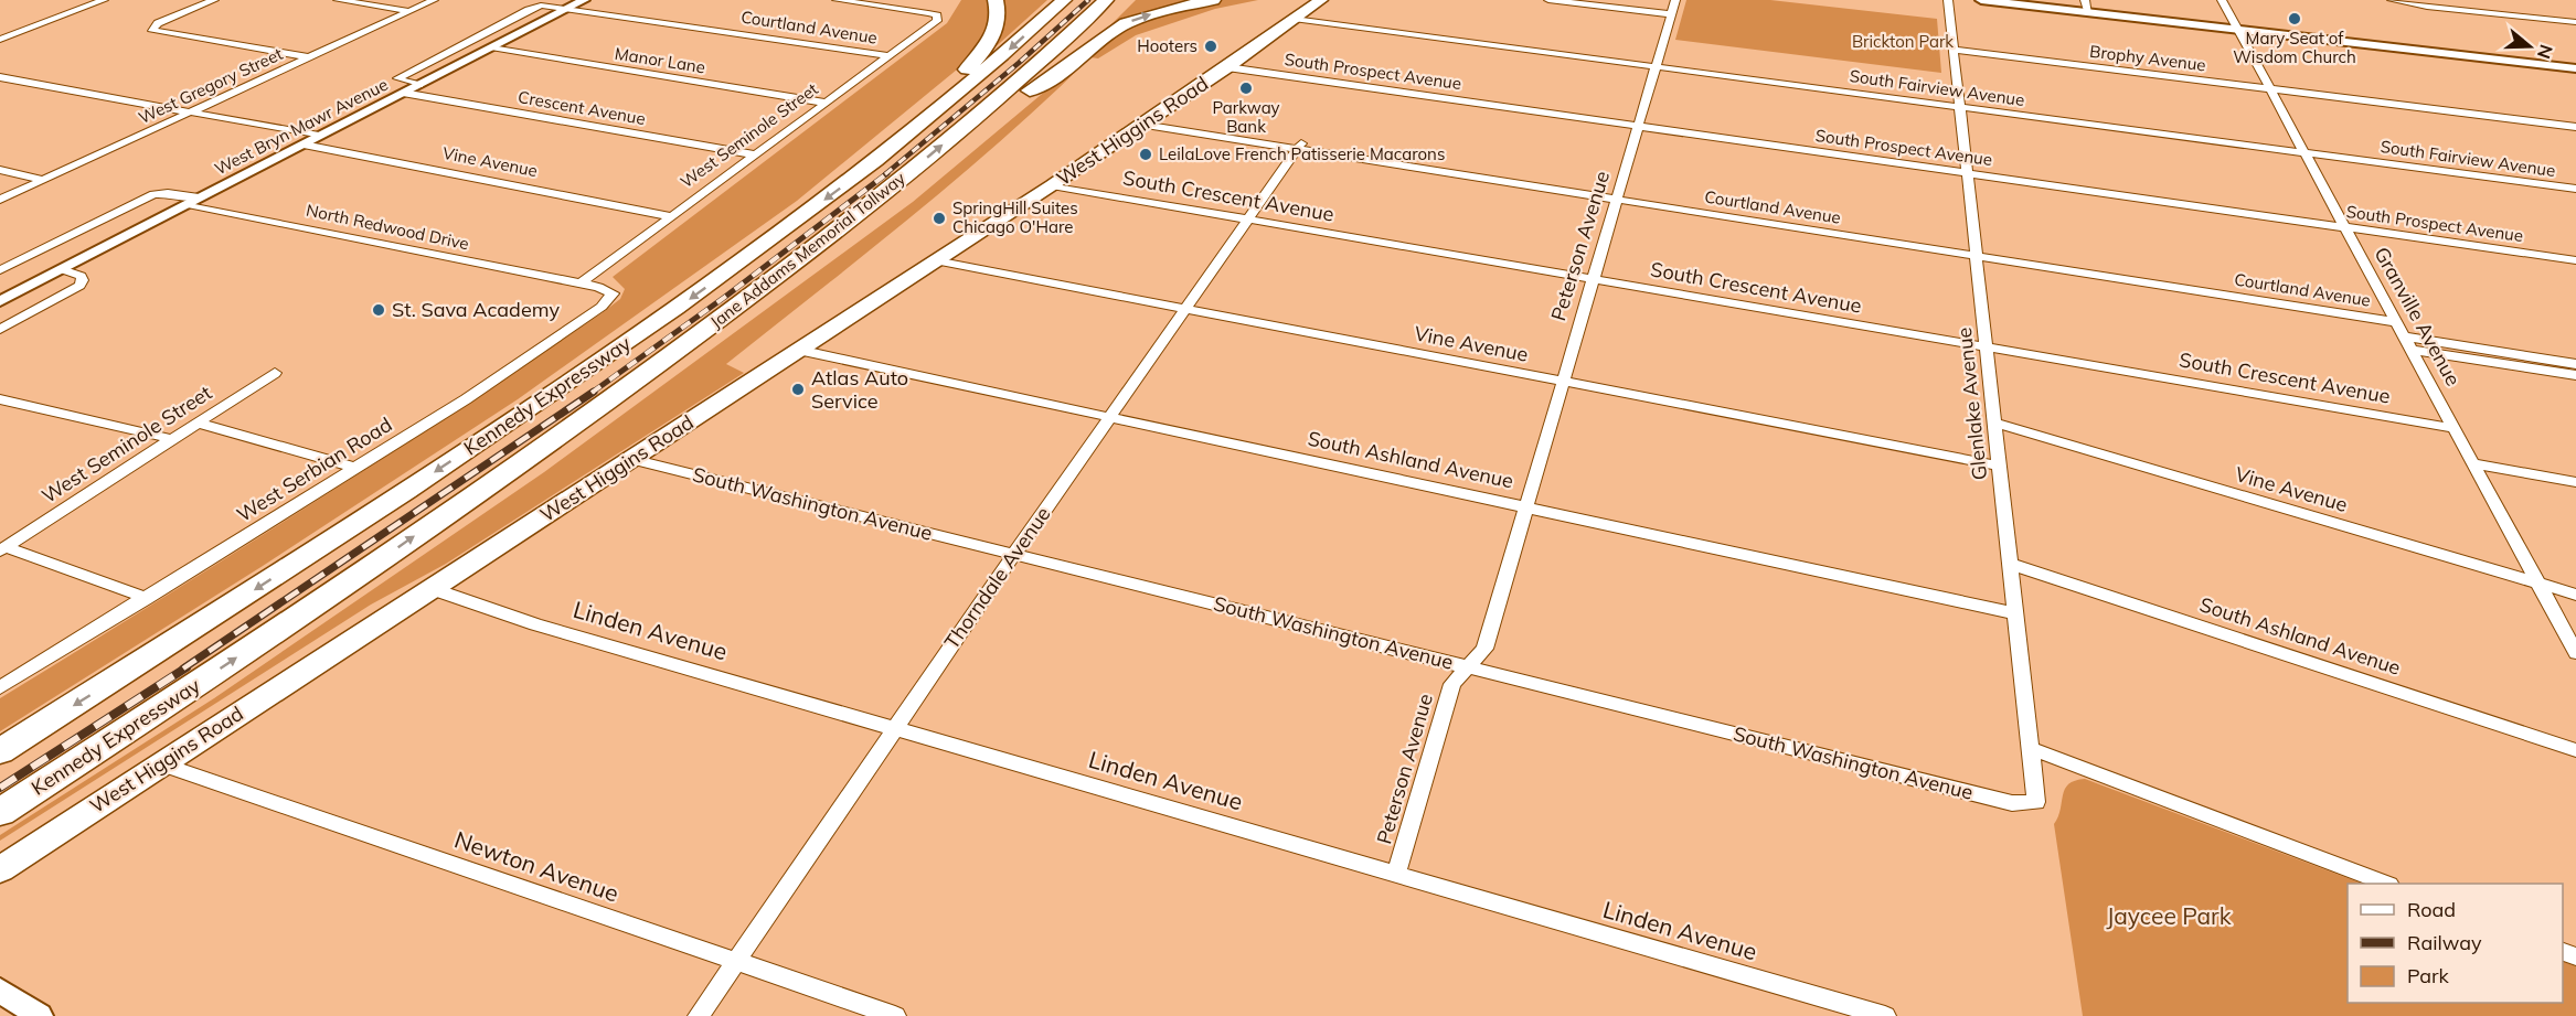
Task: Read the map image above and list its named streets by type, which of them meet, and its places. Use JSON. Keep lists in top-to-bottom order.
{
  "streets": {
    "highway": ["Jane Addams Memorial Tollway", "Kennedy Expressway"],
    "main road": ["West Higgins Road"],
    "street": [
      "Courtland Avenue",
      "Brophy Avenue",
      "Manor Lane",
      "South Prospect Avenue",
      "West Gregory Street",
      "South Fairview Avenue",
      "Crescent Avenue",
      "West Bryn Mawr Avenue",
      "West Seminole Street",
      "Vine Avenue",
      "South Crescent Avenue",
      "North Redwood Drive",
      "Peterson Avenue",
      "Granville Avenue",
      "Glenlake Avenue",
      "South Ashland Avenue",
      "West Serbian Road",
      "South Washington Avenue",
      "Thorndale Avenue",
      "Linden Avenue",
      "Newton Avenue"
    ]
  },
  "crossings": [
    ["Courtland Avenue", "West Bryn Mawr Avenue"],
    ["Courtland Avenue", "West Higgins Road"],
    ["Courtland Avenue", "West Seminole Street"],
    ["Courtland Avenue", "Peterson Avenue"],
    ["Courtland Avenue", "Granville Avenue"],
    ["Courtland Avenue", "Glenlake Avenue"],
    ["Courtland Avenue", "Thorndale Avenue"],
    ["Brophy Avenue", "Granville Avenue"],
    ["Brophy Avenue", "Glenlake Avenue"],
    ["Manor Lane", "West Bryn Mawr Avenue"],
    ["Manor Lane", "West Seminole Street"],
    ["South Prospect Avenue", "West Higgins Road"],
    ["South Prospect Avenue", "Peterson Avenue"],
    ["South Prospect Avenue", "Granville Avenue"],
    ["South Prospect Avenue", "Glenlake Avenue"],
    ["South Fairview Avenue", "West Higgins Road"],
    ["South Fairview Avenue", "Peterson Avenue"],
    ["South Fairview Avenue", "Granville Avenue"],
    ["South Fairview Avenue", "Glenlake Avenue"],
    ["Crescent Avenue", "West Bryn Mawr Avenue"],
    ["Crescent Avenue", "West Seminole Street"],
    ["West Bryn Mawr Avenue", "Vine Avenue"],
    ["West Bryn Mawr Avenue", "North Redwood Drive"],
    ["West Higgins Road", "Vine Avenue"],
    ["West Higgins Road", "South Crescent Avenue"],
    ["West Higgins Road", "South Ashland Avenue"],
    ["West Higgins Road", "South Washington Avenue"],
    ["West Higgins Road", "Linden Avenue"],
    ["West Higgins Road", "Newton Avenue"],
    ["West Seminole Street", "Vine Avenue"],
    ["West Seminole Street", "North Redwood Drive"],
    ["West Seminole Street", "West Serbian Road"],
    ["Vine Avenue", "Peterson Avenue"],
    ["Vine Avenue", "Granville Avenue"],
    ["Vine Avenue", "Glenlake Avenue"],
    ["Vine Avenue", "Thorndale Avenue"],
    ["South Crescent Avenue", "Peterson Avenue"],
    ["South Crescent Avenue", "Granville Avenue"],
    ["South Crescent Avenue", "Glenlake Avenue"],
    ["South Crescent Avenue", "Thorndale Avenue"],
    ["North Redwood Drive", "West Serbian Road"],
    ["Peterson Avenue", "South Ashland Avenue"],
    ["Peterson Avenue", "South Washington Avenue"],
    ["Peterson Avenue", "Linden Avenue"],
    ["Jane Addams Memorial Tollway", "Kennedy Expressway"],
    ["Glenlake Avenue", "South Ashland Avenue"],
    ["Glenlake Avenue", "South Washington Avenue"],
    ["South Ashland Avenue", "Thorndale Avenue"],
    ["South Washington Avenue", "Thorndale Avenue"],
    ["Thorndale Avenue", "Linden Avenue"],
    ["Thorndale Avenue", "Newton Avenue"]
  ],
  "parks": ["Brickton Park", "Jaycee Park"],
  "places": [
    "Mary Seat of Wisdom Church",
    "Hooters",
    "Parkway Bank",
    "LeilaLove French Patisserie Macarons",
    "SpringHill Suites Chicago O'Hare",
    "St. Sava Academy",
    "Atlas Auto Service"
  ],
  "legend": ["Road", "Railway", "Park"],
  "north": "right"
}
